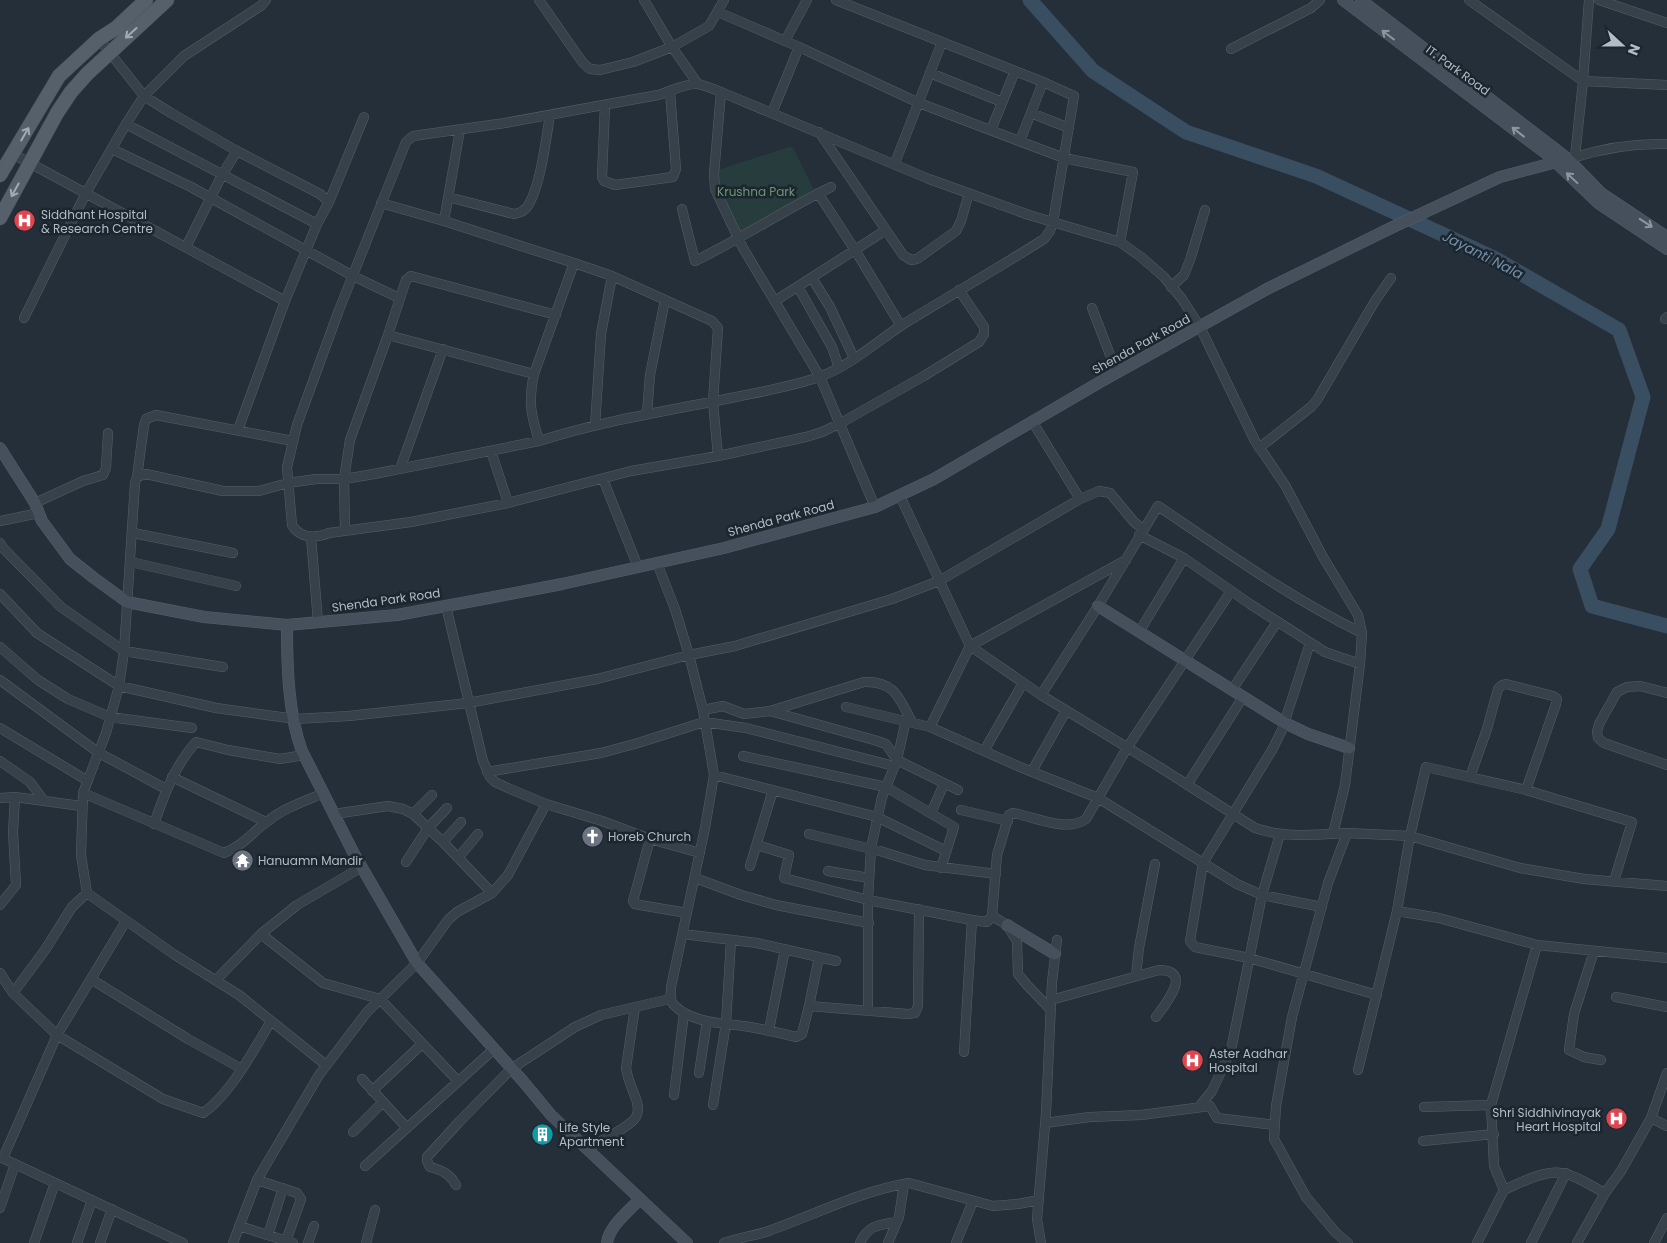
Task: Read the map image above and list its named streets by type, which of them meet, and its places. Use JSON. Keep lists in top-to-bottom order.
{
  "streets": {
    "main road": ["IT. Park Road", "Shenda Park Road"]
  },
  "crossings": [
    ["IT. Park Road", "Shenda Park Road"]
  ],
  "water": ["Jayanti Nala"],
  "parks": ["Krushna Park"],
  "places": {
    "hospital": ["Siddhant Hospital & Research Centre", "Aster Aadhar Hospital", "Shri Siddhivinayak Heart Hospital"],
    "church": ["Horeb Church"],
    "temple": ["Hanuamn Mandir"],
    "building": ["Life Style Apartment"]
  },
  "north": "right"
}
